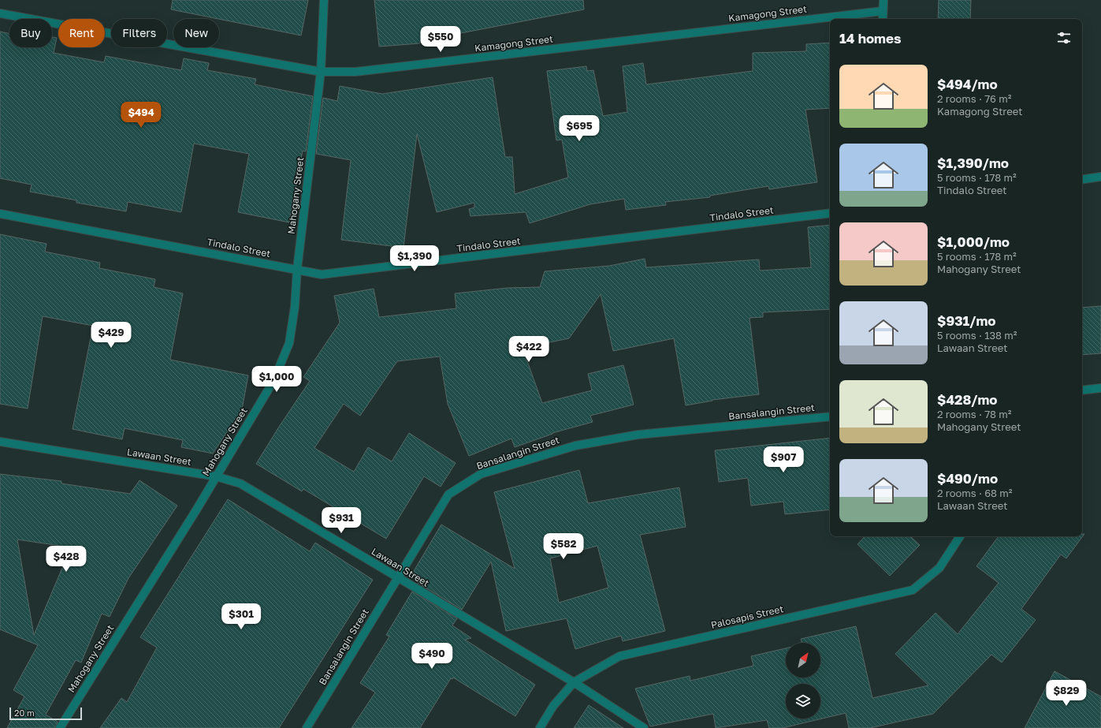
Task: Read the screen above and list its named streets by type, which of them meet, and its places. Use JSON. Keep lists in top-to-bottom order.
{
  "streets": {
    "street": [
      "Kamagong Street",
      "Mahogany Street",
      "Tindalo Street",
      "Bansalangin Street",
      "Lawaan Street",
      "Palosapis Street"
    ]
  },
  "crossings": [
    ["Kamagong Street", "Mahogany Street"],
    ["Mahogany Street", "Tindalo Street"],
    ["Mahogany Street", "Lawaan Street"],
    ["Bansalangin Street", "Lawaan Street"],
    ["Lawaan Street", "Palosapis Street"]
  ],
  "scale_bar": "20 m",
  "north": "top right",
  "page": {
    "chip": [
      "Buy",
      "Rent",
      "Filters",
      "New"
    ],
    "heading": "14 homes",
    "price": [
      "$550",
      "$494",
      "$695",
      "$1,390",
      "$429",
      "$422",
      "$1,000",
      "$907",
      "$931",
      "$582",
      "$428",
      "$301",
      "$490",
      "$829"
    ],
    "list": [
      {
        "name": "$494/mo",
        "note": "2 rooms · 76 m² · Kamagong Street"
      },
      {
        "name": "$1,390/mo",
        "note": "5 rooms · 178 m² · Tindalo Street"
      },
      {
        "name": "$1,000/mo",
        "note": "5 rooms · 178 m² · Mahogany Street"
      },
      {
        "name": "$931/mo",
        "note": "5 rooms · 138 m² · Lawaan Street"
      },
      {
        "name": "$428/mo",
        "note": "2 rooms · 78 m² · Mahogany Street"
      },
      {
        "name": "$490/mo",
        "note": "2 rooms · 68 m² · Lawaan Street"
      }
    ],
    "scale": "20 m"
  }
}
